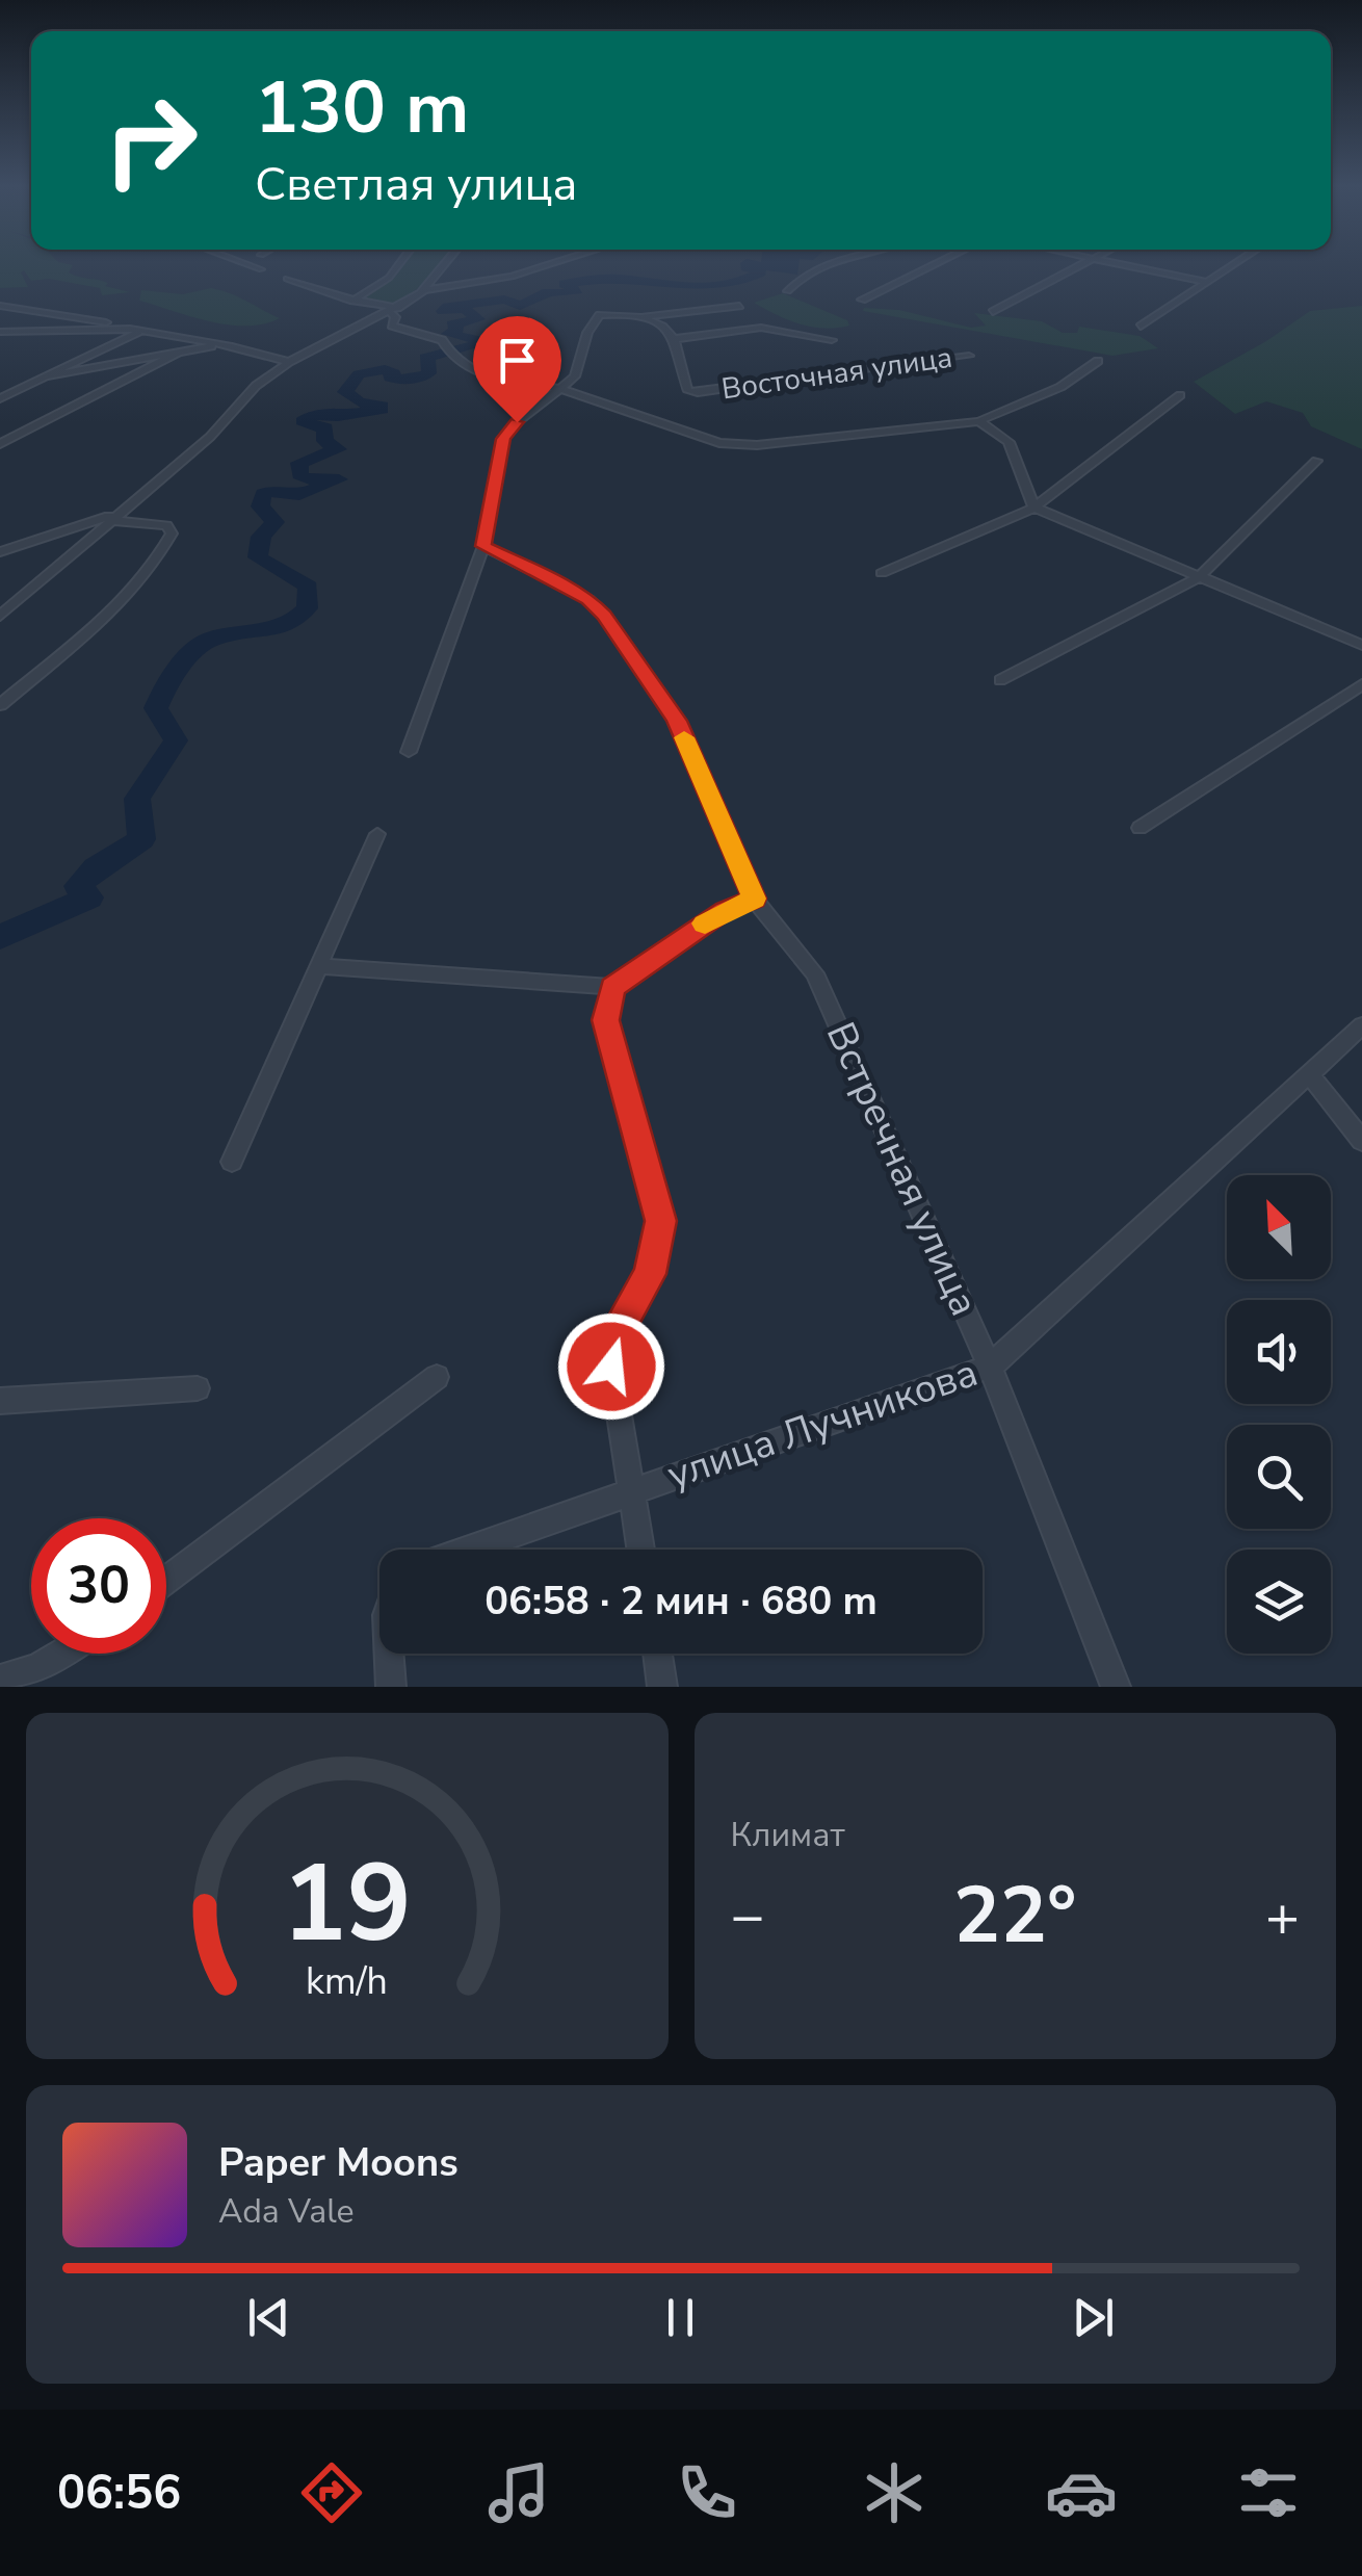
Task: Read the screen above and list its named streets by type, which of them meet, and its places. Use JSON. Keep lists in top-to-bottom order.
{
  "streets": {
    "street": ["Восточная улица", "Встречная улица", "улица Лучникова"]
  },
  "crossings": [
    ["Встречная улица", "улица Лучникова"]
  ],
  "north": "top left",
  "page": {
    "turn": ["130 m", "Светлая улица"],
    "limit": "30",
    "trip": "06:58 · 2 мин · 680 m",
    "tile": "Климат",
    "heat": ["−", "22°", "+"],
    "song": ["Paper Moons", "Ada Vale"],
    "tabs": "06:56",
    "gauge": ["19", "km/h"]
  }
}
